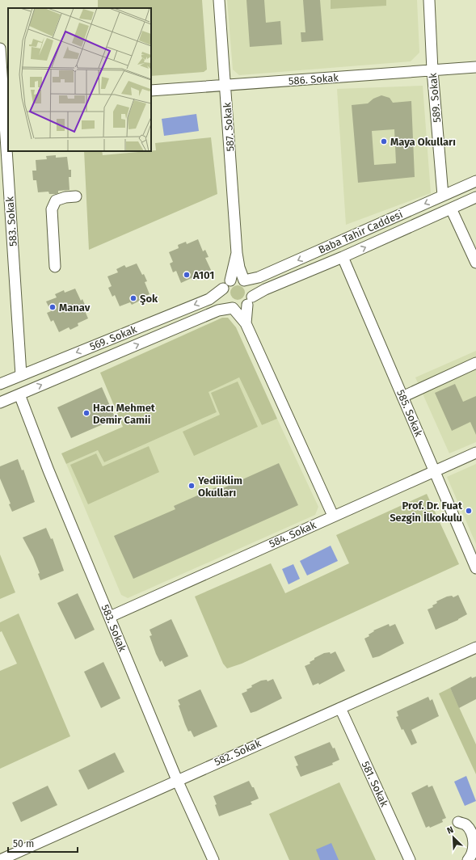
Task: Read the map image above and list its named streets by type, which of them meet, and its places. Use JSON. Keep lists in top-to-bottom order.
{
  "streets": {
    "street": [
      "586. Sokak",
      "589. Sokak",
      "587. Sokak",
      "583. Sokak",
      "Baba Tahir Caddesi",
      "569. Sokak",
      "585. Sokak",
      "584. Sokak",
      "582. Sokak",
      "581. Sokak"
    ]
  },
  "crossings": [
    ["586. Sokak", "589. Sokak"],
    ["586. Sokak", "587. Sokak"],
    ["589. Sokak", "Baba Tahir Caddesi"],
    ["583. Sokak", "569. Sokak"],
    ["583. Sokak", "584. Sokak"],
    ["583. Sokak", "582. Sokak"],
    ["Baba Tahir Caddesi", "569. Sokak"],
    ["Baba Tahir Caddesi", "585. Sokak"],
    ["585. Sokak", "584. Sokak"],
    ["582. Sokak", "581. Sokak"]
  ],
  "places": [
    "Maya Okulları",
    "A101",
    "Şok",
    "Manav",
    "Hacı Mehmet Demir Camii",
    "Yediiklim Okulları",
    "Prof. Dr. Fuat Sezgin İlkokulu"
  ],
  "scale_bar": "50 m",
  "north": "top left"
}
